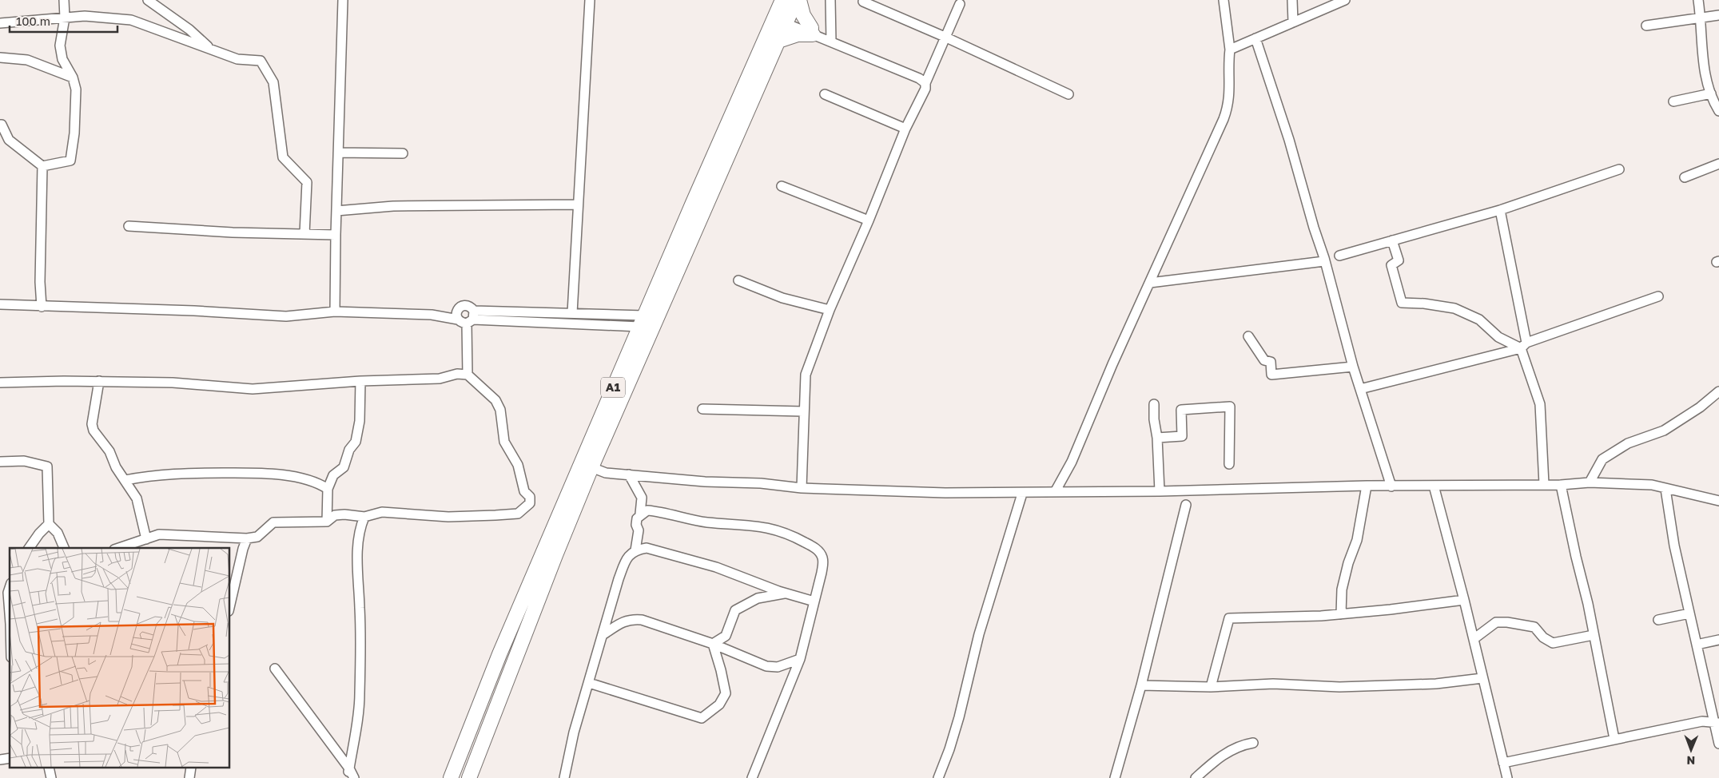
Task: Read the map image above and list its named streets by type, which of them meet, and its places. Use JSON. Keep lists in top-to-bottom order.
{
  "streets": {
    "highway": ["A1"]
  },
  "scale_bar": "100 m",
  "north": "bottom"
}
